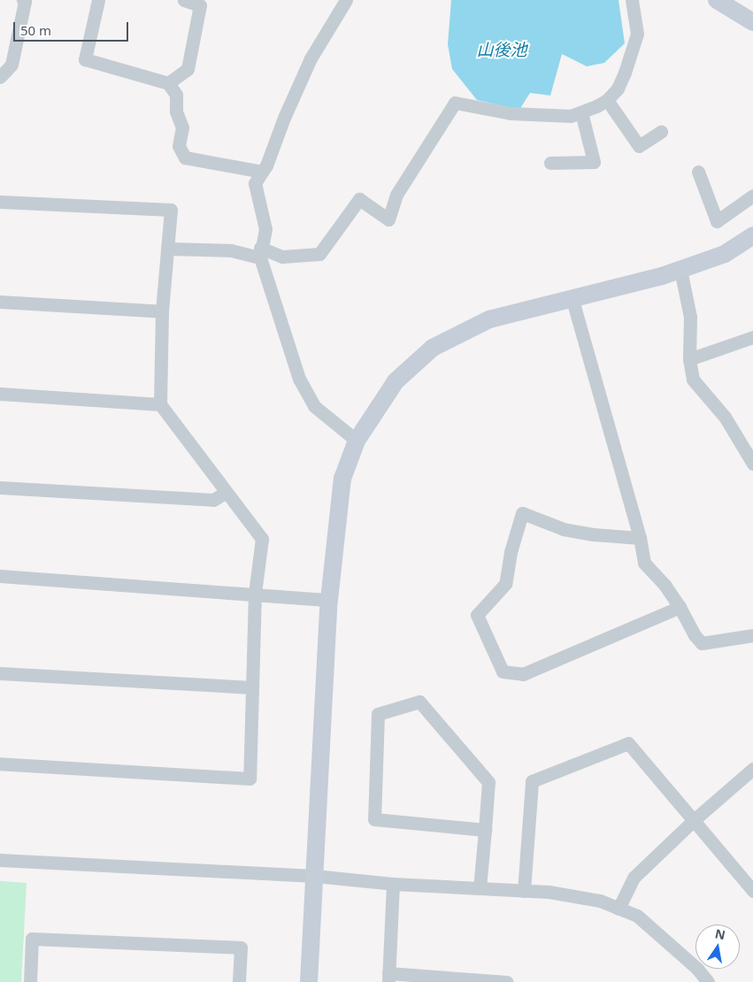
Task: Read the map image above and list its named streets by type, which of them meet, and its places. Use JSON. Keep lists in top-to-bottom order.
{
  "water": ["山後池"],
  "scale_bar": "50 m",
  "north": "top"
}
